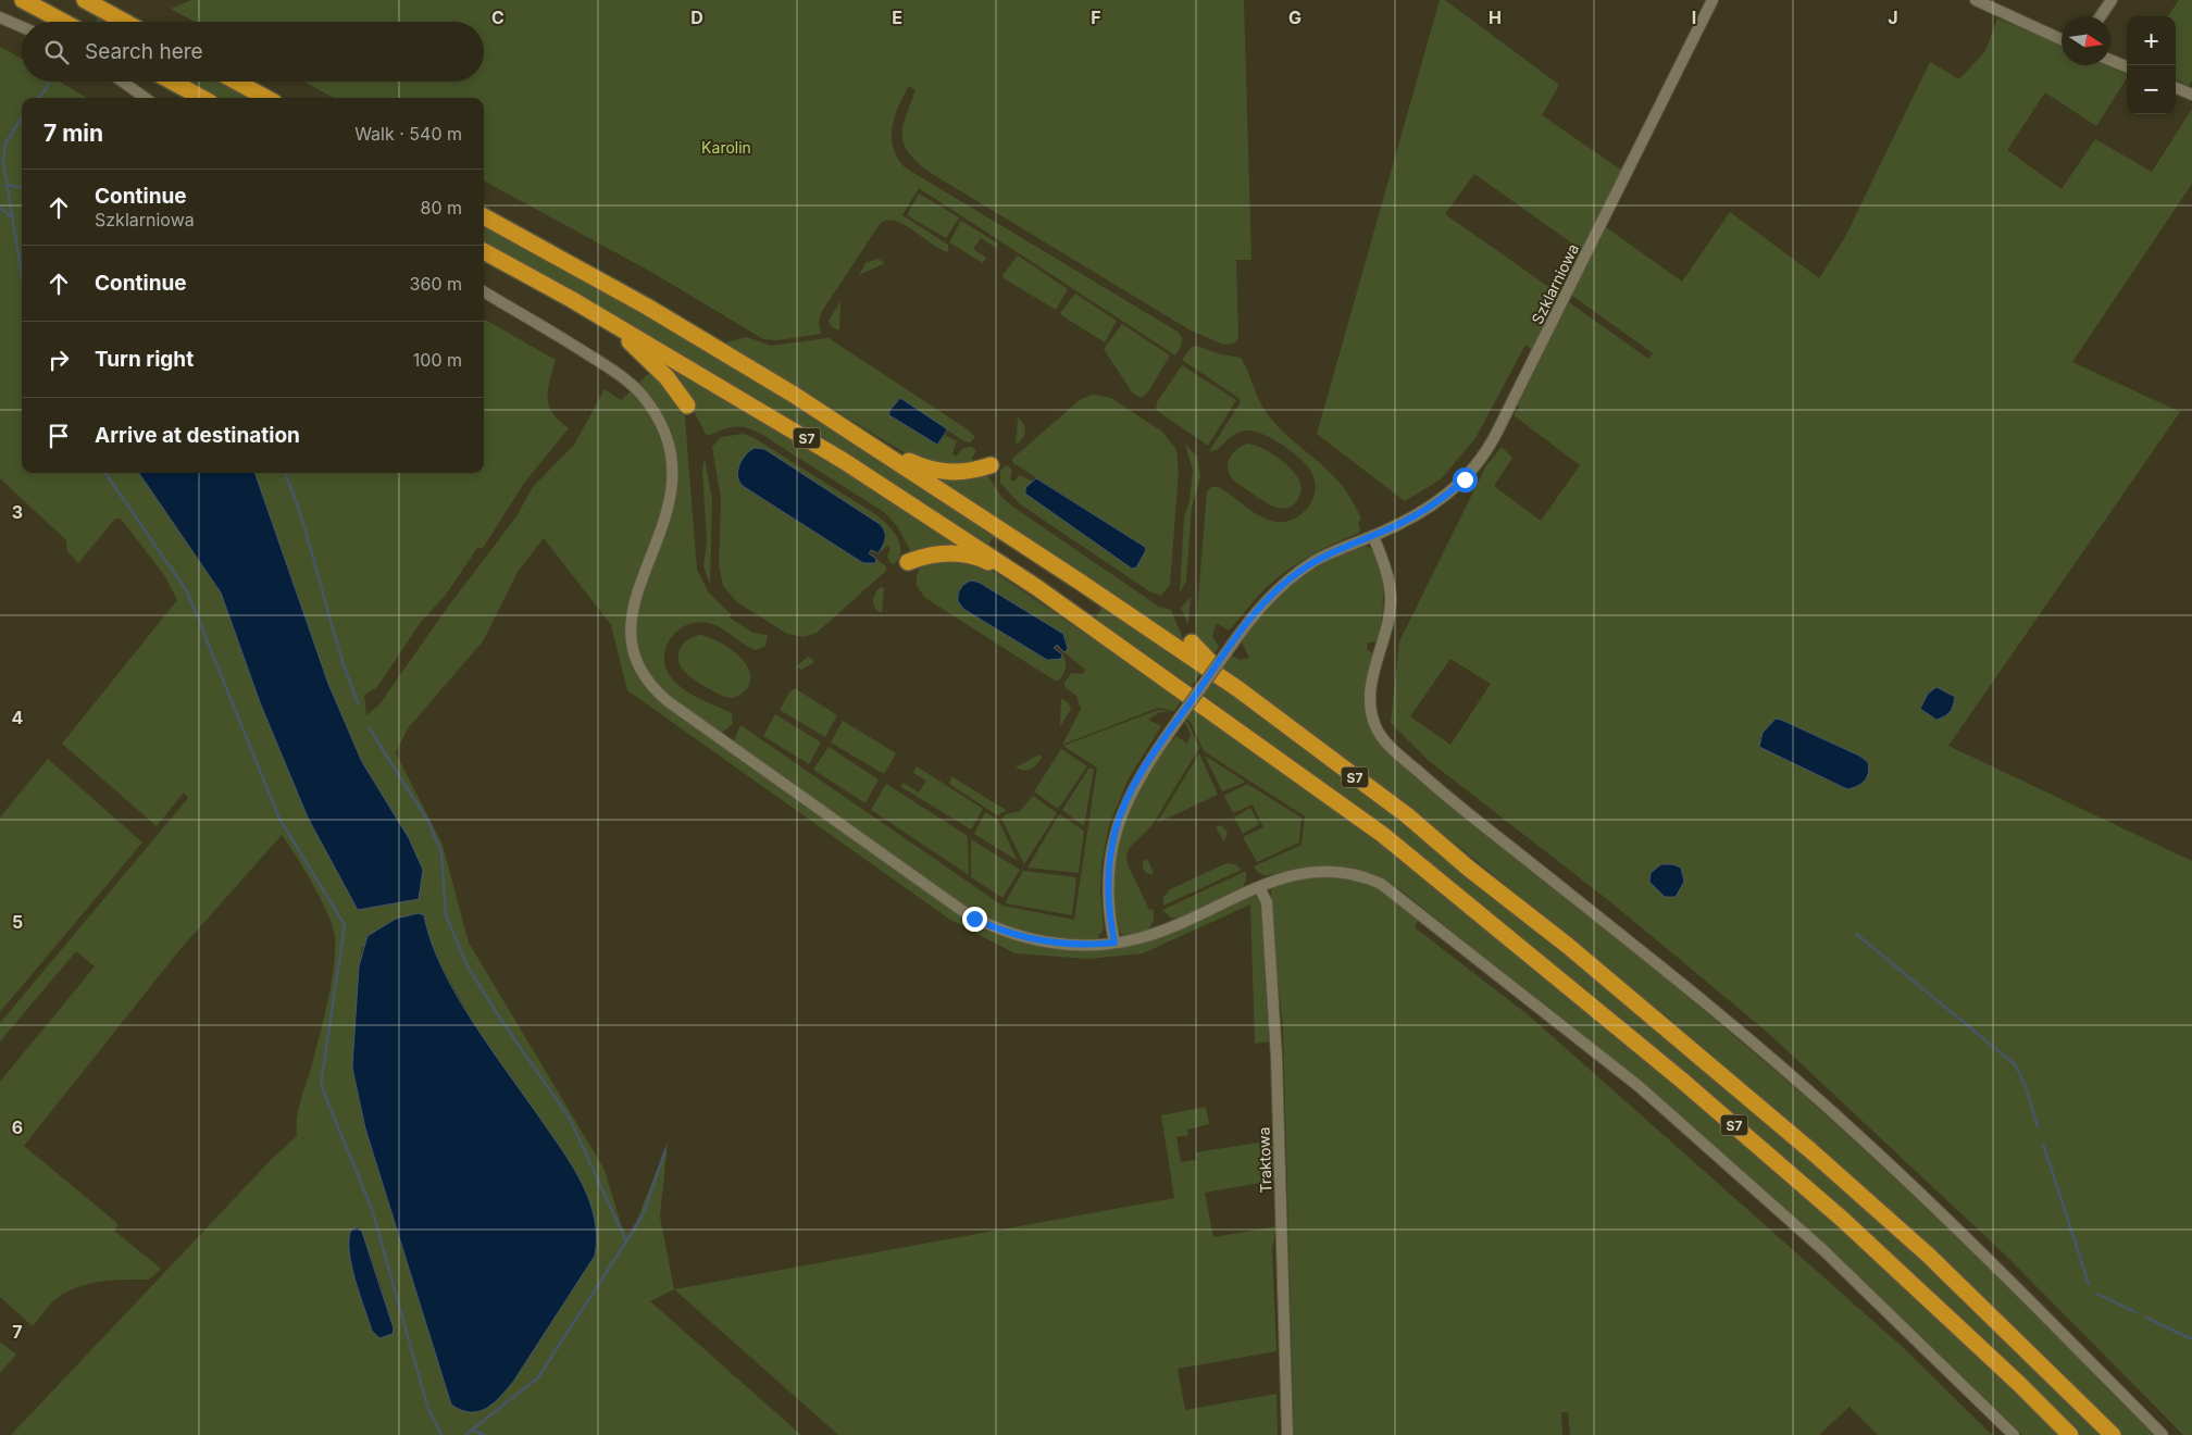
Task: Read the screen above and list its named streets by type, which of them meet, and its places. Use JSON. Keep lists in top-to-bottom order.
{
  "streets": {
    "highway": ["S7"],
    "street": ["Szklarniowa", "Traktowa"]
  },
  "parks": ["Karolin"],
  "north": "right",
  "page": {
    "map_buttons": ["+", "−"],
    "search": "Search here",
    "heading": ["7 min", "Walk · 540 m"],
    "list": [
      ["Continue", "Szklarniowa", "80 m"],
      ["Continue", "360 m"],
      ["Turn right", "100 m"],
      "Arrive at destination"
    ]
  },
  "grid": {
    "columns": [
      "C",
      "D",
      "E",
      "F",
      "G",
      "H",
      "I",
      "J"
    ],
    "rows": [
      "3",
      "4",
      "5",
      "6",
      "7"
    ]
  }
}
